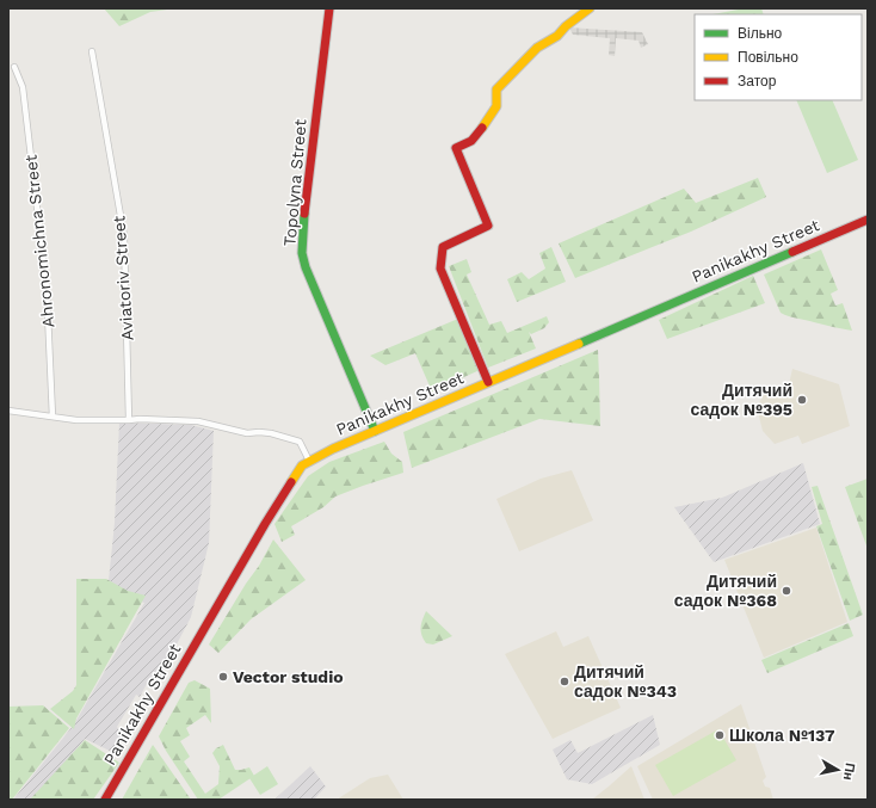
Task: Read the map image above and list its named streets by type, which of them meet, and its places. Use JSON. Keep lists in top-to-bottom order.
{
  "streets": {
    "street": [
      "Topolyna Street",
      "Ahronomichna Street",
      "Panikakhy Street",
      "Aviatoriv Street"
    ]
  },
  "crossings": [
    ["Topolyna Street", "Panikakhy Street"]
  ],
  "places": [
    "Дитячий садок №395",
    "Дитячий садок №368",
    "Vector studio",
    "Дитячий садок №343",
    "Школа №137"
  ],
  "legend": ["Вільно", "Повільно", "Затор"],
  "north": "right"
}
